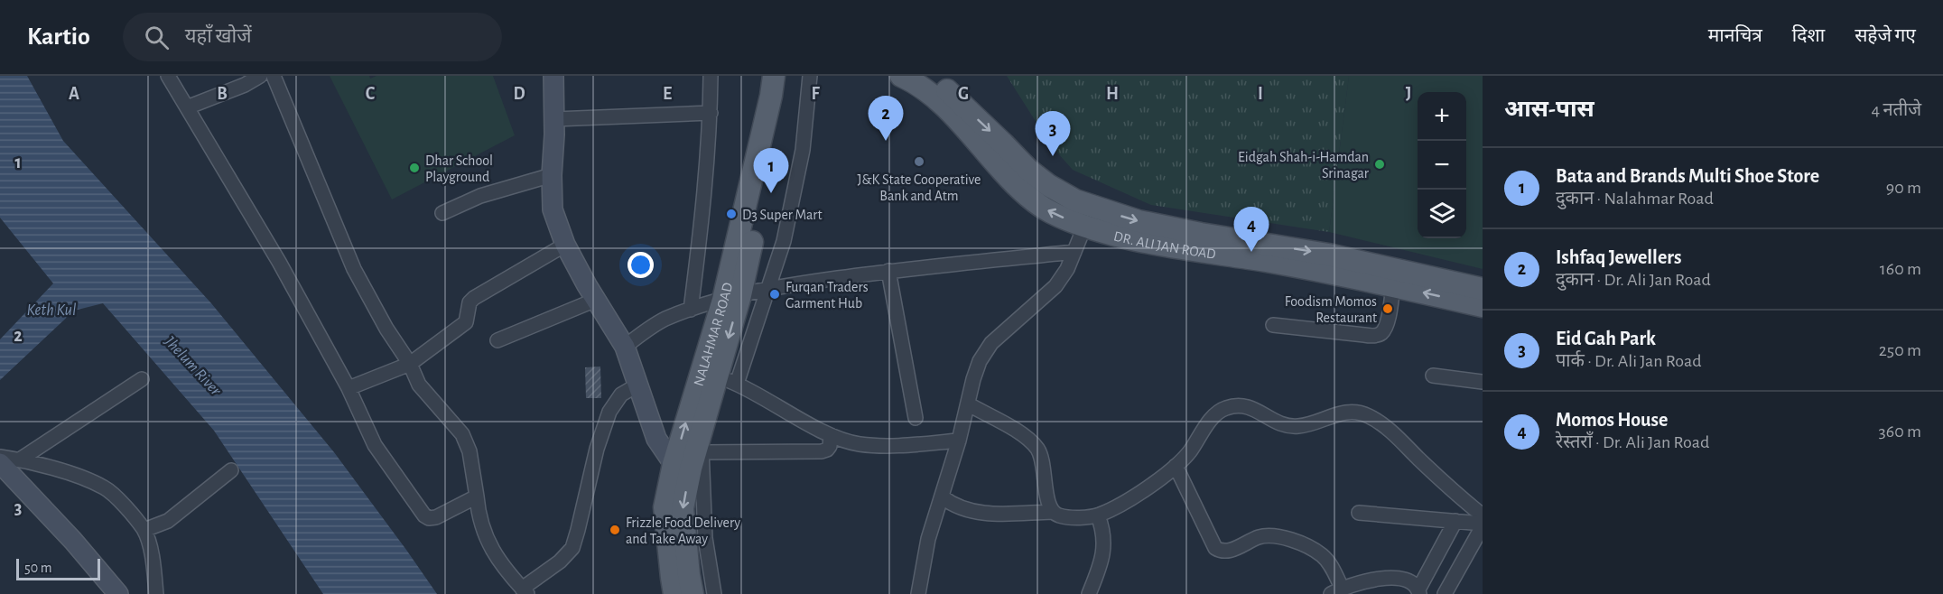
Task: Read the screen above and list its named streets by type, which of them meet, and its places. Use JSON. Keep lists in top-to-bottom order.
{
  "streets": {
    "main road": ["DR. ALI JAN ROAD", "NALAHMAR ROAD"]
  },
  "water": ["Keth Kul", "Jhelum River"],
  "places": [
    "J&K State Cooperative Bank and Atm",
    "Eidgah Shah-i-Hamdan Srinagar",
    "Dhar School Playground",
    "D3 Super Mart",
    "Furqan Traders Garment Hub",
    "Foodism Momos Restaurant",
    "Frizzle Food Delivery and Take Away"
  ],
  "scale_bar": "50 m",
  "page": {
    "header": "Kartio",
    "search": "यहाँ खोजें",
    "nav": ["मानचित्र", "दिशा", "सहेजे गए"],
    "heading": ["आस-पास", "4 नतीजे"],
    "map_buttons": ["+", "−"],
    "pins": [
      "2",
      "3",
      "1",
      "4"
    ],
    "list": [
      {
        "mark": "1",
        "name": "Bata and Brands Multi Shoe Store",
        "note": "दुकान · Nalahmar Road",
        "value": "90 m"
      },
      {
        "mark": "2",
        "name": "Ishfaq Jewellers",
        "note": "दुकान · Dr. Ali Jan Road",
        "value": "160 m"
      },
      {
        "mark": "3",
        "name": "Eid Gah Park",
        "note": "पार्क · Dr. Ali Jan Road",
        "value": "250 m"
      },
      {
        "mark": "4",
        "name": "Momos House",
        "note": "रेस्तराँ · Dr. Ali Jan Road",
        "value": "360 m"
      }
    ],
    "scale": "50 m"
  },
  "grid": {
    "columns": [
      "A",
      "B",
      "C",
      "D",
      "E",
      "F",
      "G",
      "H",
      "I",
      "J"
    ],
    "rows": ["1", "2", "3"]
  }
}
